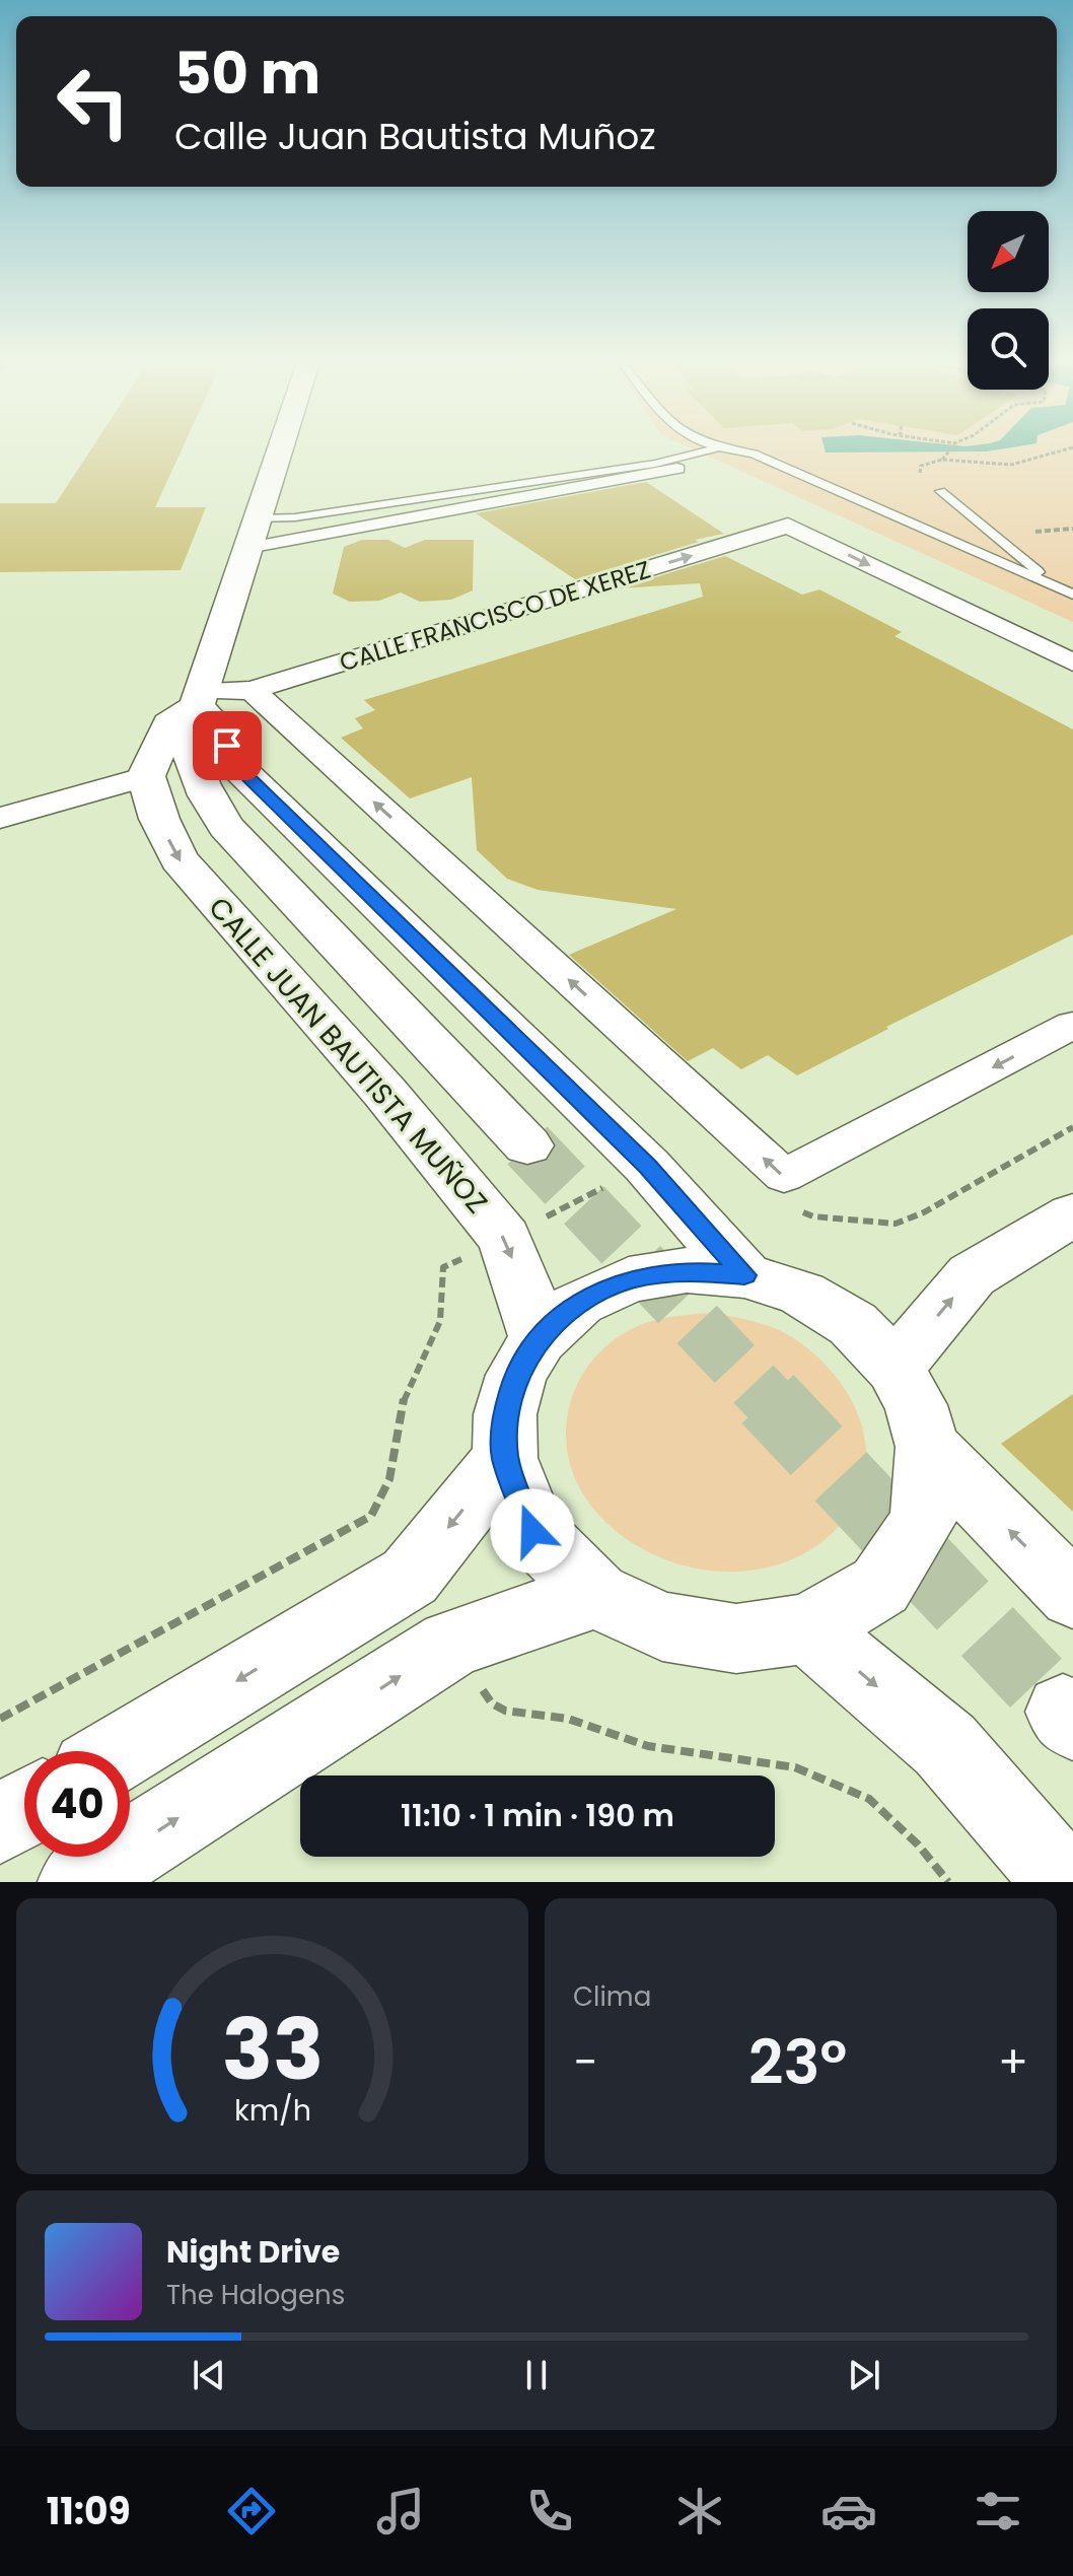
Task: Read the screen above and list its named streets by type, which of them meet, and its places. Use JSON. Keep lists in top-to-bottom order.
{
  "streets": {
    "street": ["CALLE FRANCISCO DE XEREZ", "CALLE JUAN BAUTISTA MUÑOZ"]
  },
  "north": "bottom left",
  "page": {
    "turn": ["50 m", "Calle Juan Bautista Muñoz"],
    "limit": "40",
    "trip": "11:10 · 1 min · 190 m",
    "tile": "Clima",
    "heat": ["−", "23°", "+"],
    "song": ["Night Drive", "The Halogens"],
    "tabs": "11:09",
    "gauge": ["33", "km/h"]
  }
}
